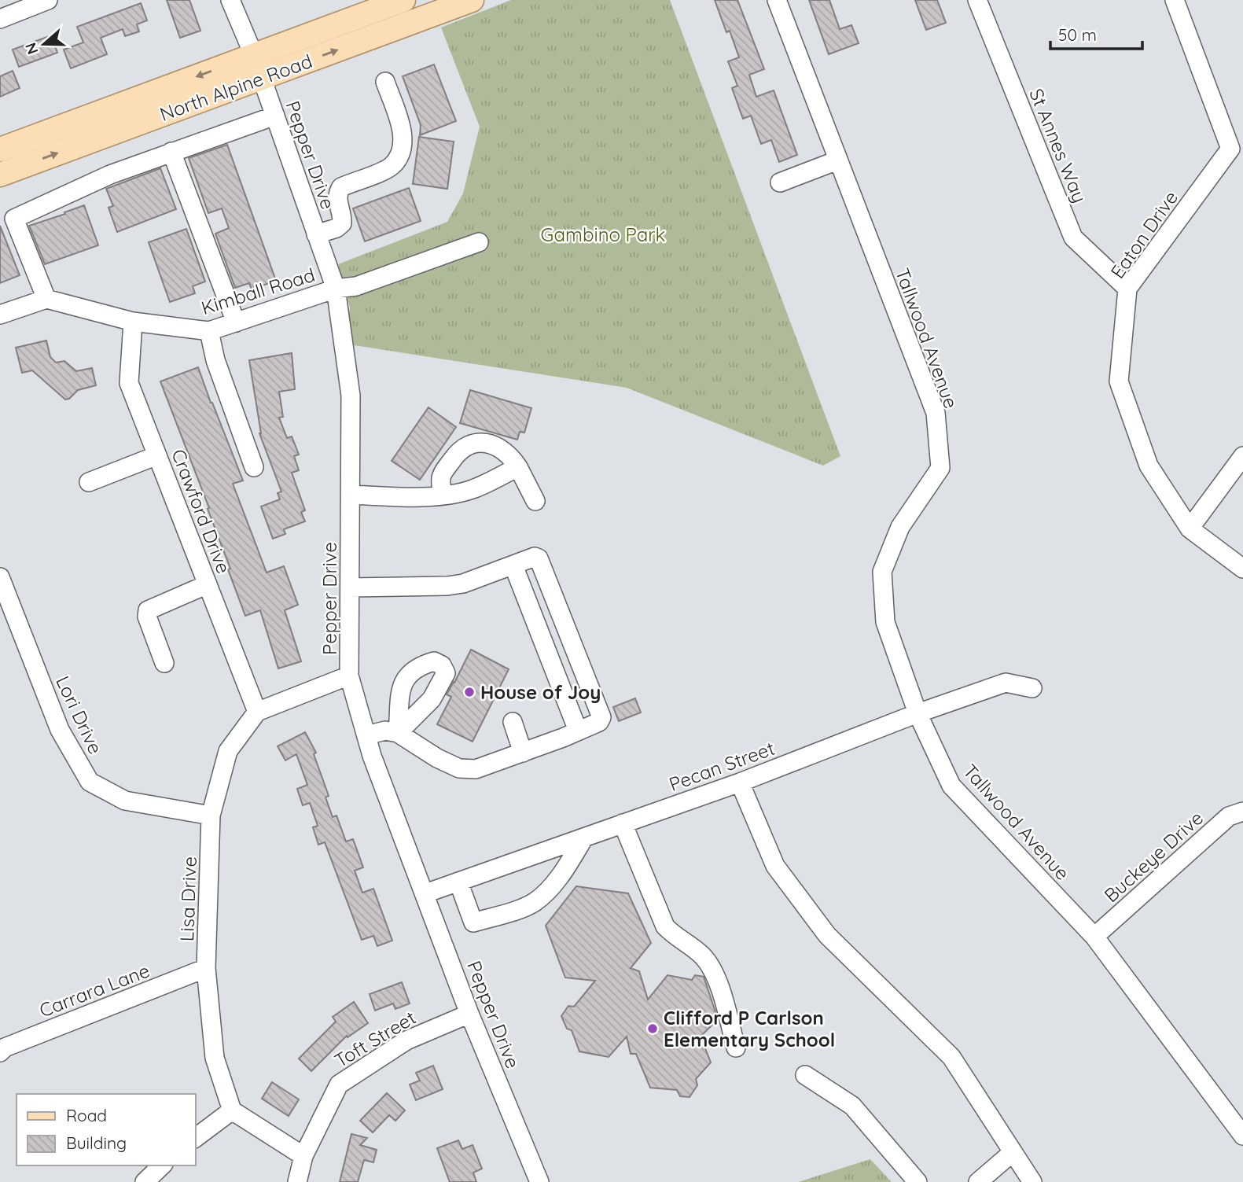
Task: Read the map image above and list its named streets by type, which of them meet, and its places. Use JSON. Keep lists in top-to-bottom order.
{
  "streets": {
    "main road": ["North Alpine Road"],
    "street": [
      "St Annes Way",
      "Pepper Drive",
      "Eaton Drive",
      "Kimball Road",
      "Tallwood Avenue",
      "Crawford Drive",
      "Lori Drive",
      "Pecan Street",
      "Buckeye Drive",
      "Lisa Drive",
      "Carrara Lane",
      "Toft Street"
    ]
  },
  "crossings": [
    ["North Alpine Road", "Pepper Drive"],
    ["St Annes Way", "Eaton Drive"],
    ["Pepper Drive", "Kimball Road"],
    ["Pepper Drive", "Pecan Street"],
    ["Pepper Drive", "Toft Street"],
    ["Kimball Road", "Crawford Drive"],
    ["Tallwood Avenue", "Pecan Street"],
    ["Tallwood Avenue", "Buckeye Drive"],
    ["Crawford Drive", "Lisa Drive"],
    ["Lori Drive", "Lisa Drive"],
    ["Lisa Drive", "Carrara Lane"]
  ],
  "parks": ["Gambino Park"],
  "places": ["House of Joy", "Clifford P Carlson Elementary School"],
  "legend": ["Road", "Building"],
  "scale_bar": "50 m",
  "north": "left"
}
